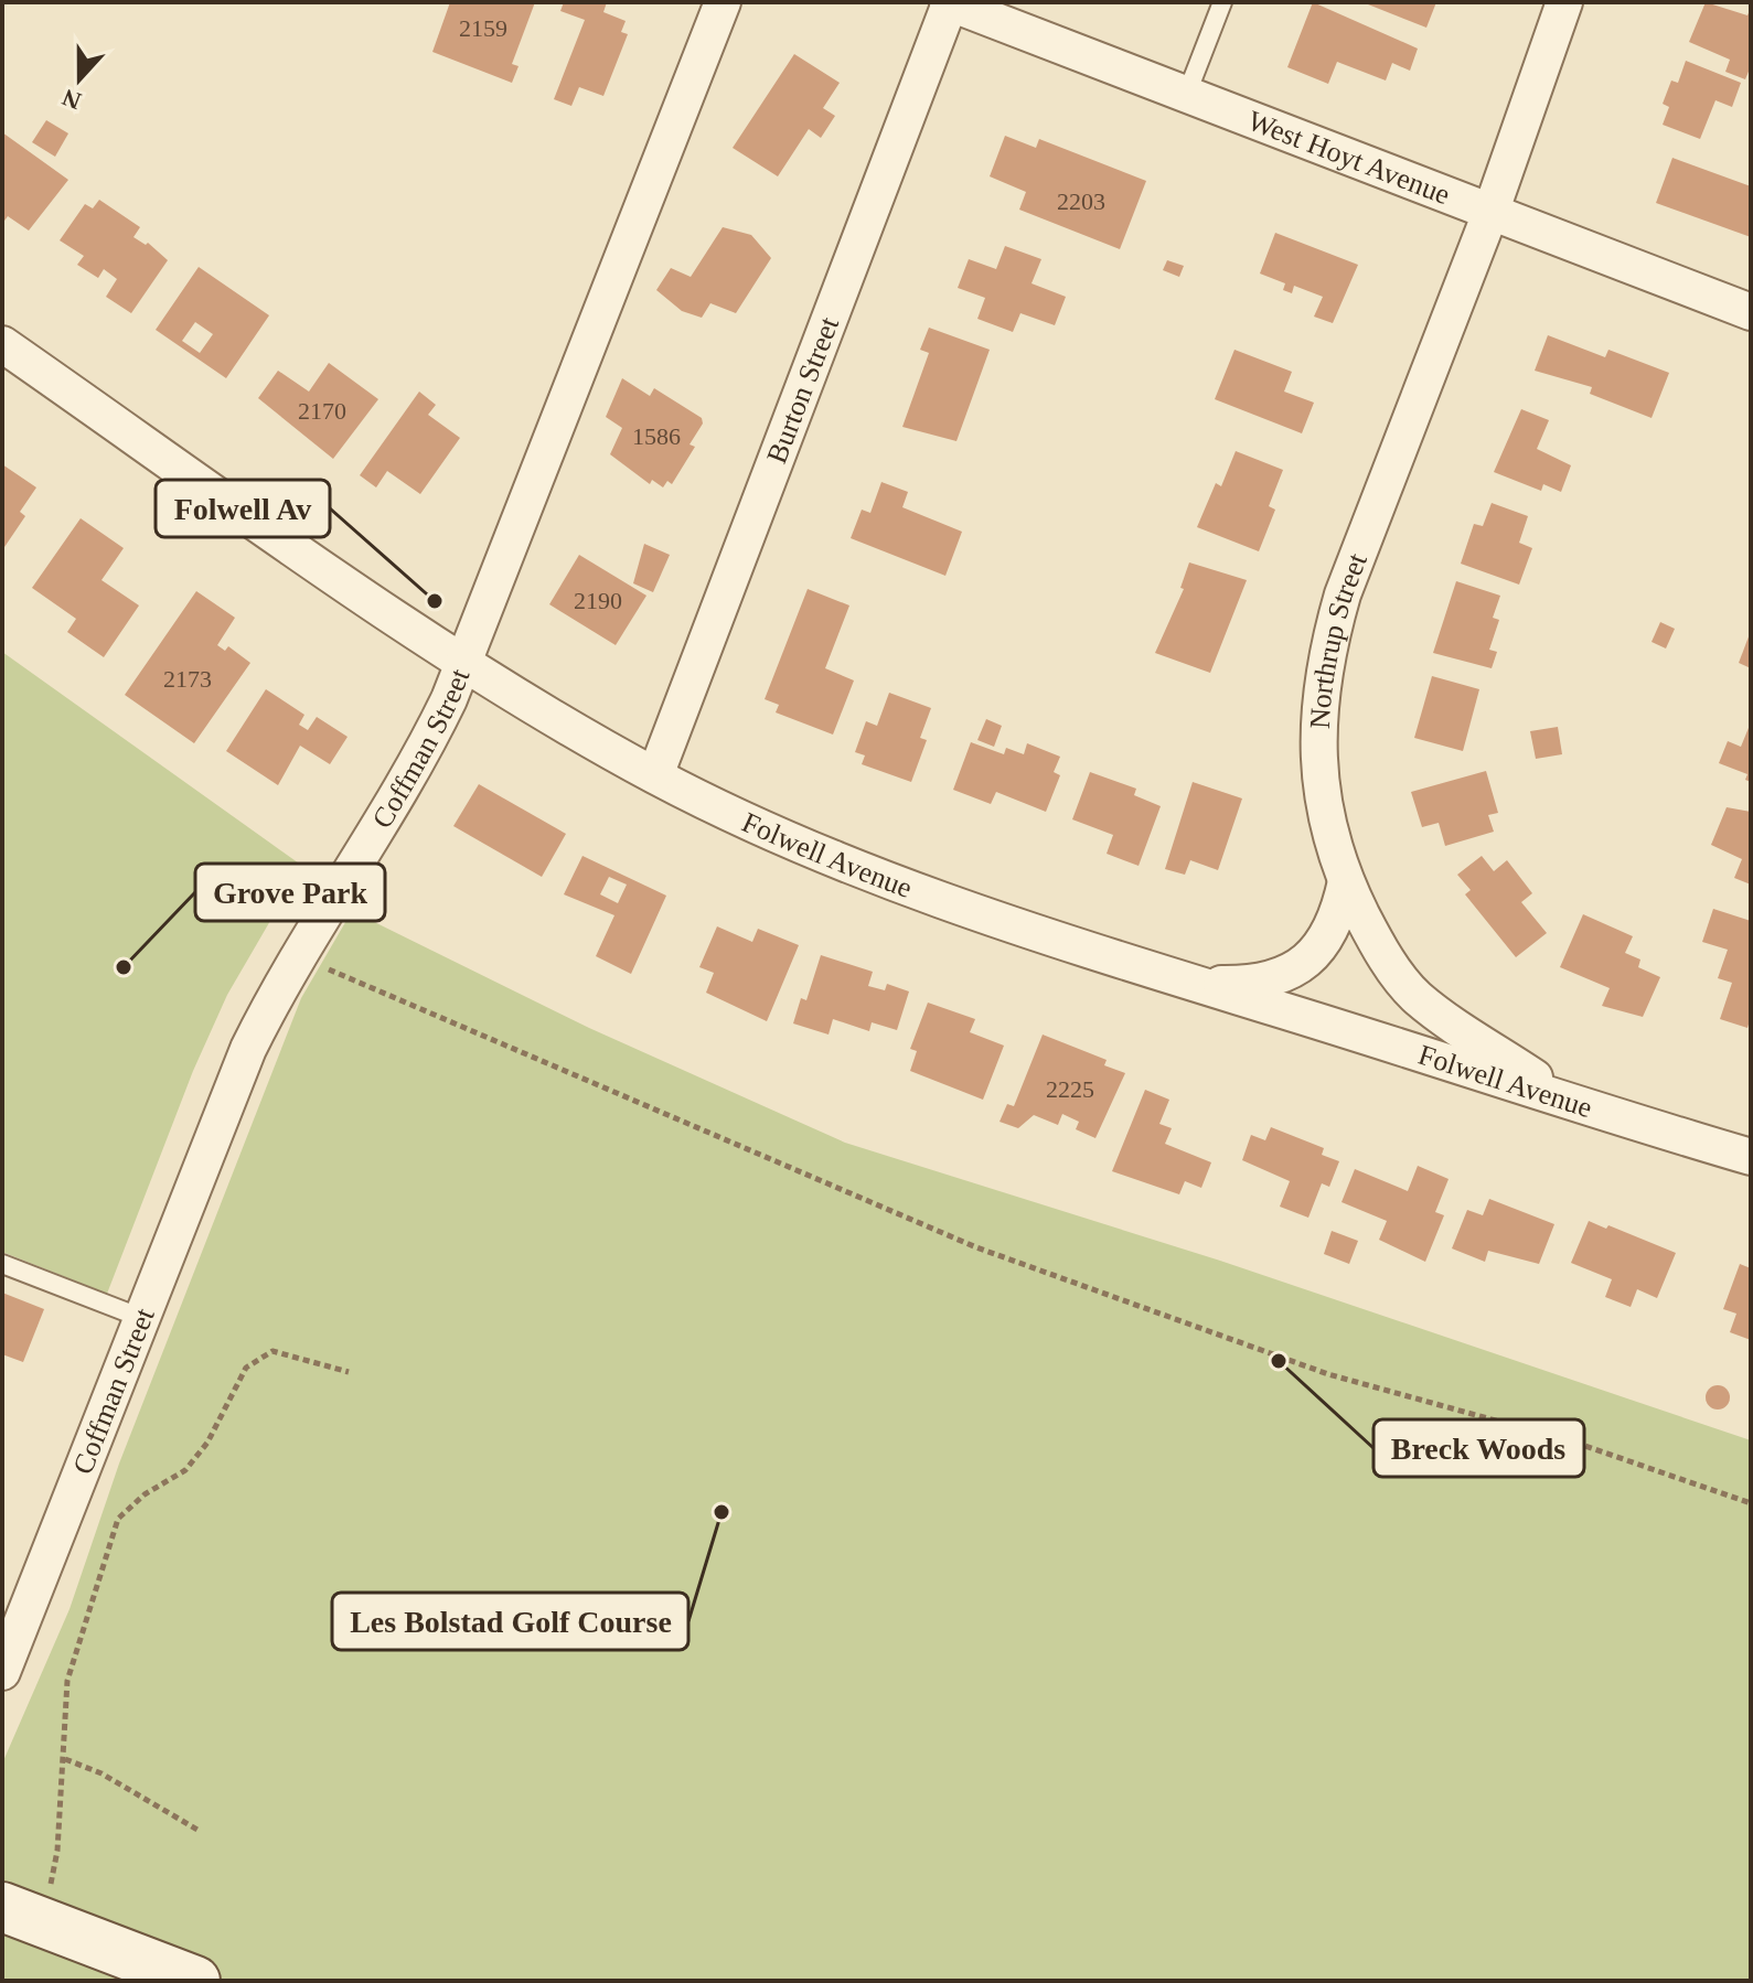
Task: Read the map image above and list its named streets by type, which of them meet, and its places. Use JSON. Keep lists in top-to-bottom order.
{
  "streets": {
    "street": [
      "West Hoyt Avenue",
      "Burton Street",
      "Northrup Street",
      "Coffman Street",
      "Folwell Avenue"
    ]
  },
  "crossings": [
    ["West Hoyt Avenue", "Burton Street"],
    ["West Hoyt Avenue", "Northrup Street"],
    ["Burton Street", "Folwell Avenue"],
    ["Northrup Street", "Folwell Avenue"],
    ["Coffman Street", "Folwell Avenue"]
  ],
  "places": [
    "Folwell Av",
    "Grove Park",
    "Breck Woods",
    "Les Bolstad Golf Course"
  ],
  "house_numbers": [
    "2159",
    "2203",
    "2170",
    "1586",
    "2190",
    "2173",
    "2225"
  ],
  "north": "bottom"
}
